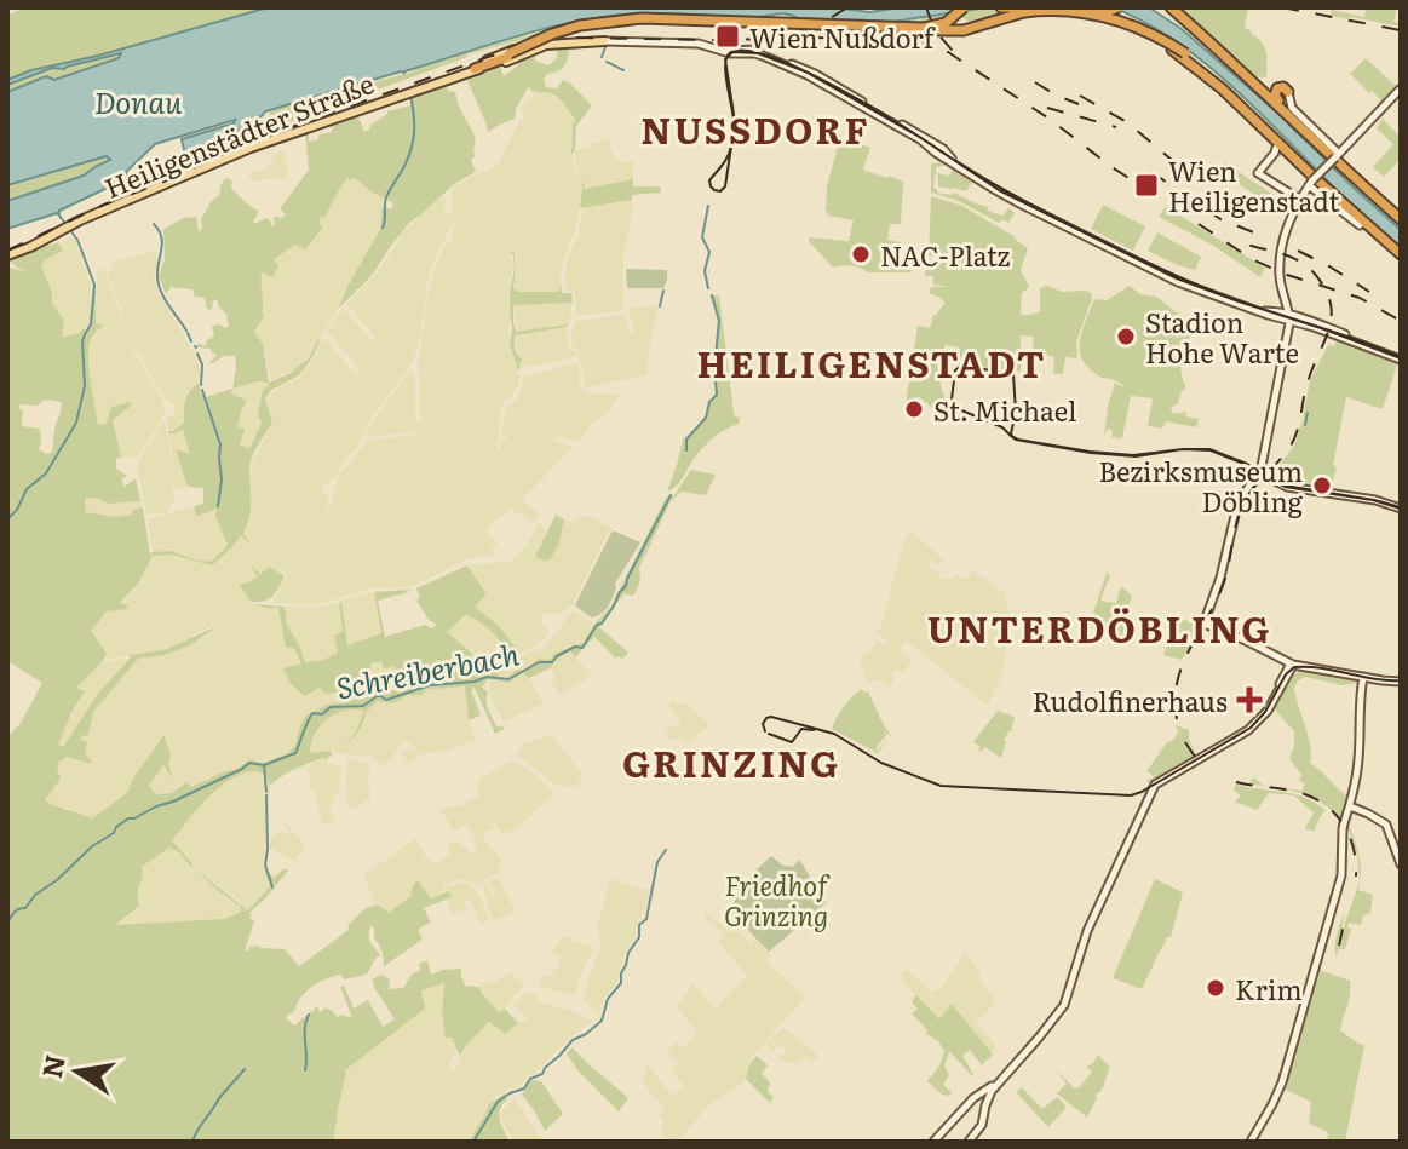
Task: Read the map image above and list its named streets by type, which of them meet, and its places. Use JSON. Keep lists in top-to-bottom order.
{
  "streets": {
    "highway": ["Heiligenstädter Straße"]
  },
  "districts": [
    "NUSSDORF",
    "HEILIGENSTADT",
    "UNTERDÖBLING",
    "GRINZING"
  ],
  "water": ["Donau", "Schreiberbach"],
  "parks": ["Friedhof Grinzing"],
  "places": {
    "transit": ["Wien Nußdorf", "Wien Heiligenstadt"],
    "other": [
      "NAC-Platz",
      "Stadion Hohe Warte",
      "St. Michael",
      "Bezirksmuseum Döbling",
      "Krim"
    ],
    "health": ["Rudolfinerhaus"]
  },
  "north": "left"
}
